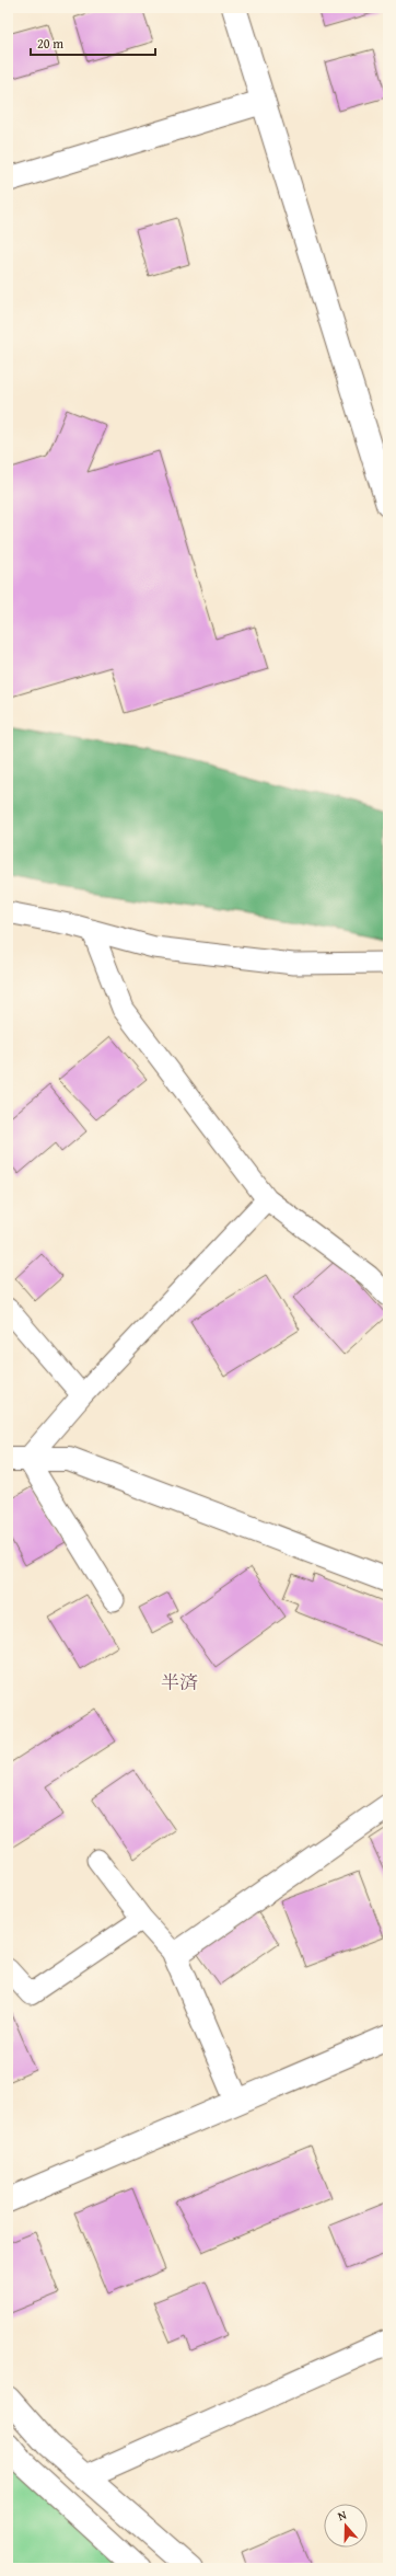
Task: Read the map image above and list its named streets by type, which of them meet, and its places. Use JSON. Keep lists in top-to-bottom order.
{
  "districts": ["半済"],
  "scale_bar": "20 m",
  "north": "top"
}
